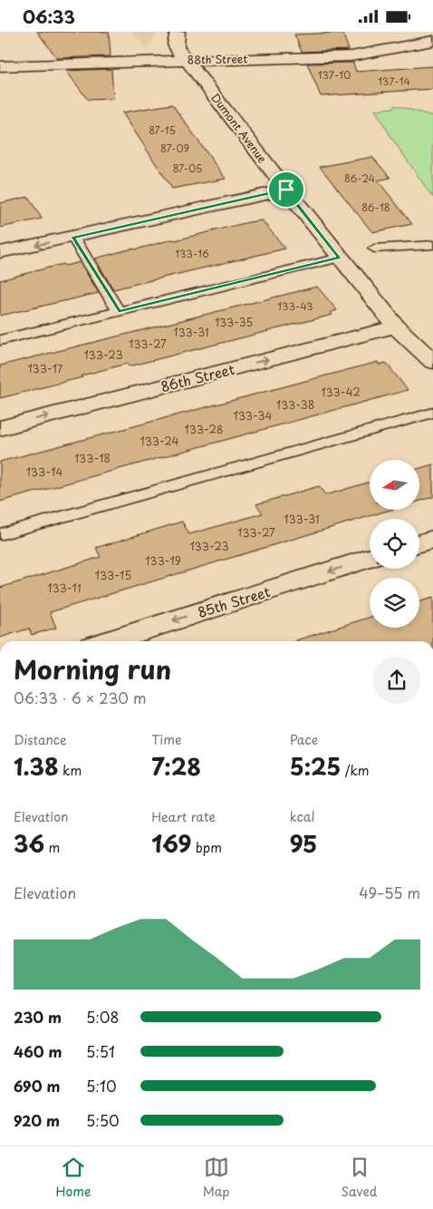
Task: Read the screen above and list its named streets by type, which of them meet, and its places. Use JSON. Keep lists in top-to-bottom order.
{
  "streets": {
    "street": [
      "88th Street",
      "Dumont Avenue",
      "86th Street",
      "85th Street"
    ]
  },
  "crossings": [
    ["88th Street", "Dumont Avenue"],
    ["Dumont Avenue", "86th Street"]
  ],
  "one_way": ["85th Street"],
  "house_numbers": [
    "137-10",
    "137-14",
    "87-15",
    "87-09",
    "87-05",
    "86-24",
    "86-18",
    "133-16",
    "133-43",
    "133-35",
    "133-31",
    "133-27",
    "133-23",
    "133-17",
    "133-42",
    "133-38",
    "133-34",
    "133-28",
    "133-24",
    "133-18",
    "133-14",
    "133-31",
    "133-27",
    "133-23",
    "133-19",
    "133-15",
    "133-11"
  ],
  "north": "left",
  "page": {
    "status": "06:33",
    "heading": ["Morning run", "06:33 · 6 × 230 m"],
    "stats": [
      ["Distance", "1.38 km"],
      ["Time", "7:28"],
      ["Pace", "5:25 /km"],
      ["Elevation", "36 m"],
      ["Heart rate", "169 bpm"],
      ["kcal", "95"]
    ],
    "chart": ["Elevation", "49–55 m"],
    "list": [
      {
        "name": "230 m",
        "note": "5:08"
      },
      {
        "name": "460 m",
        "note": "5:51"
      },
      {
        "name": "690 m",
        "note": "5:10"
      },
      {
        "name": "920 m",
        "note": "5:50"
      }
    ],
    "tabs": ["Home", "Map", "Saved"]
  }
}
